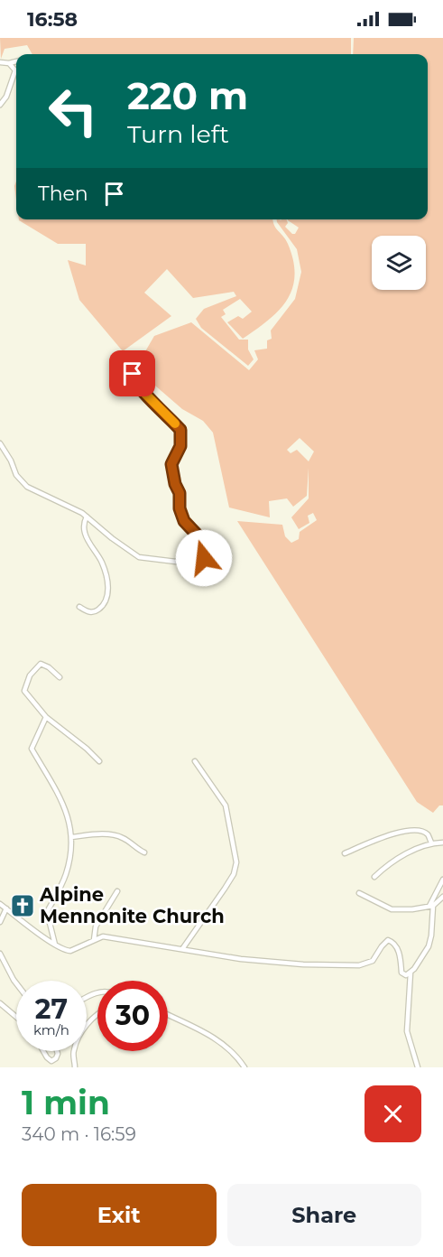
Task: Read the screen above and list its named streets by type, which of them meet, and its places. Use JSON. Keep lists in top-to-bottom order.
{
  "places": {
    "church": ["Alpine Mennonite Church"]
  },
  "page": {
    "status": "16:58",
    "turn": ["220 m", "Turn left"],
    "then": "Then",
    "speed": "27 km/h",
    "limit": "30",
    "heading": ["1 min", "340 m · 16:59"],
    "buttons": ["Exit", "Share"]
  }
}
